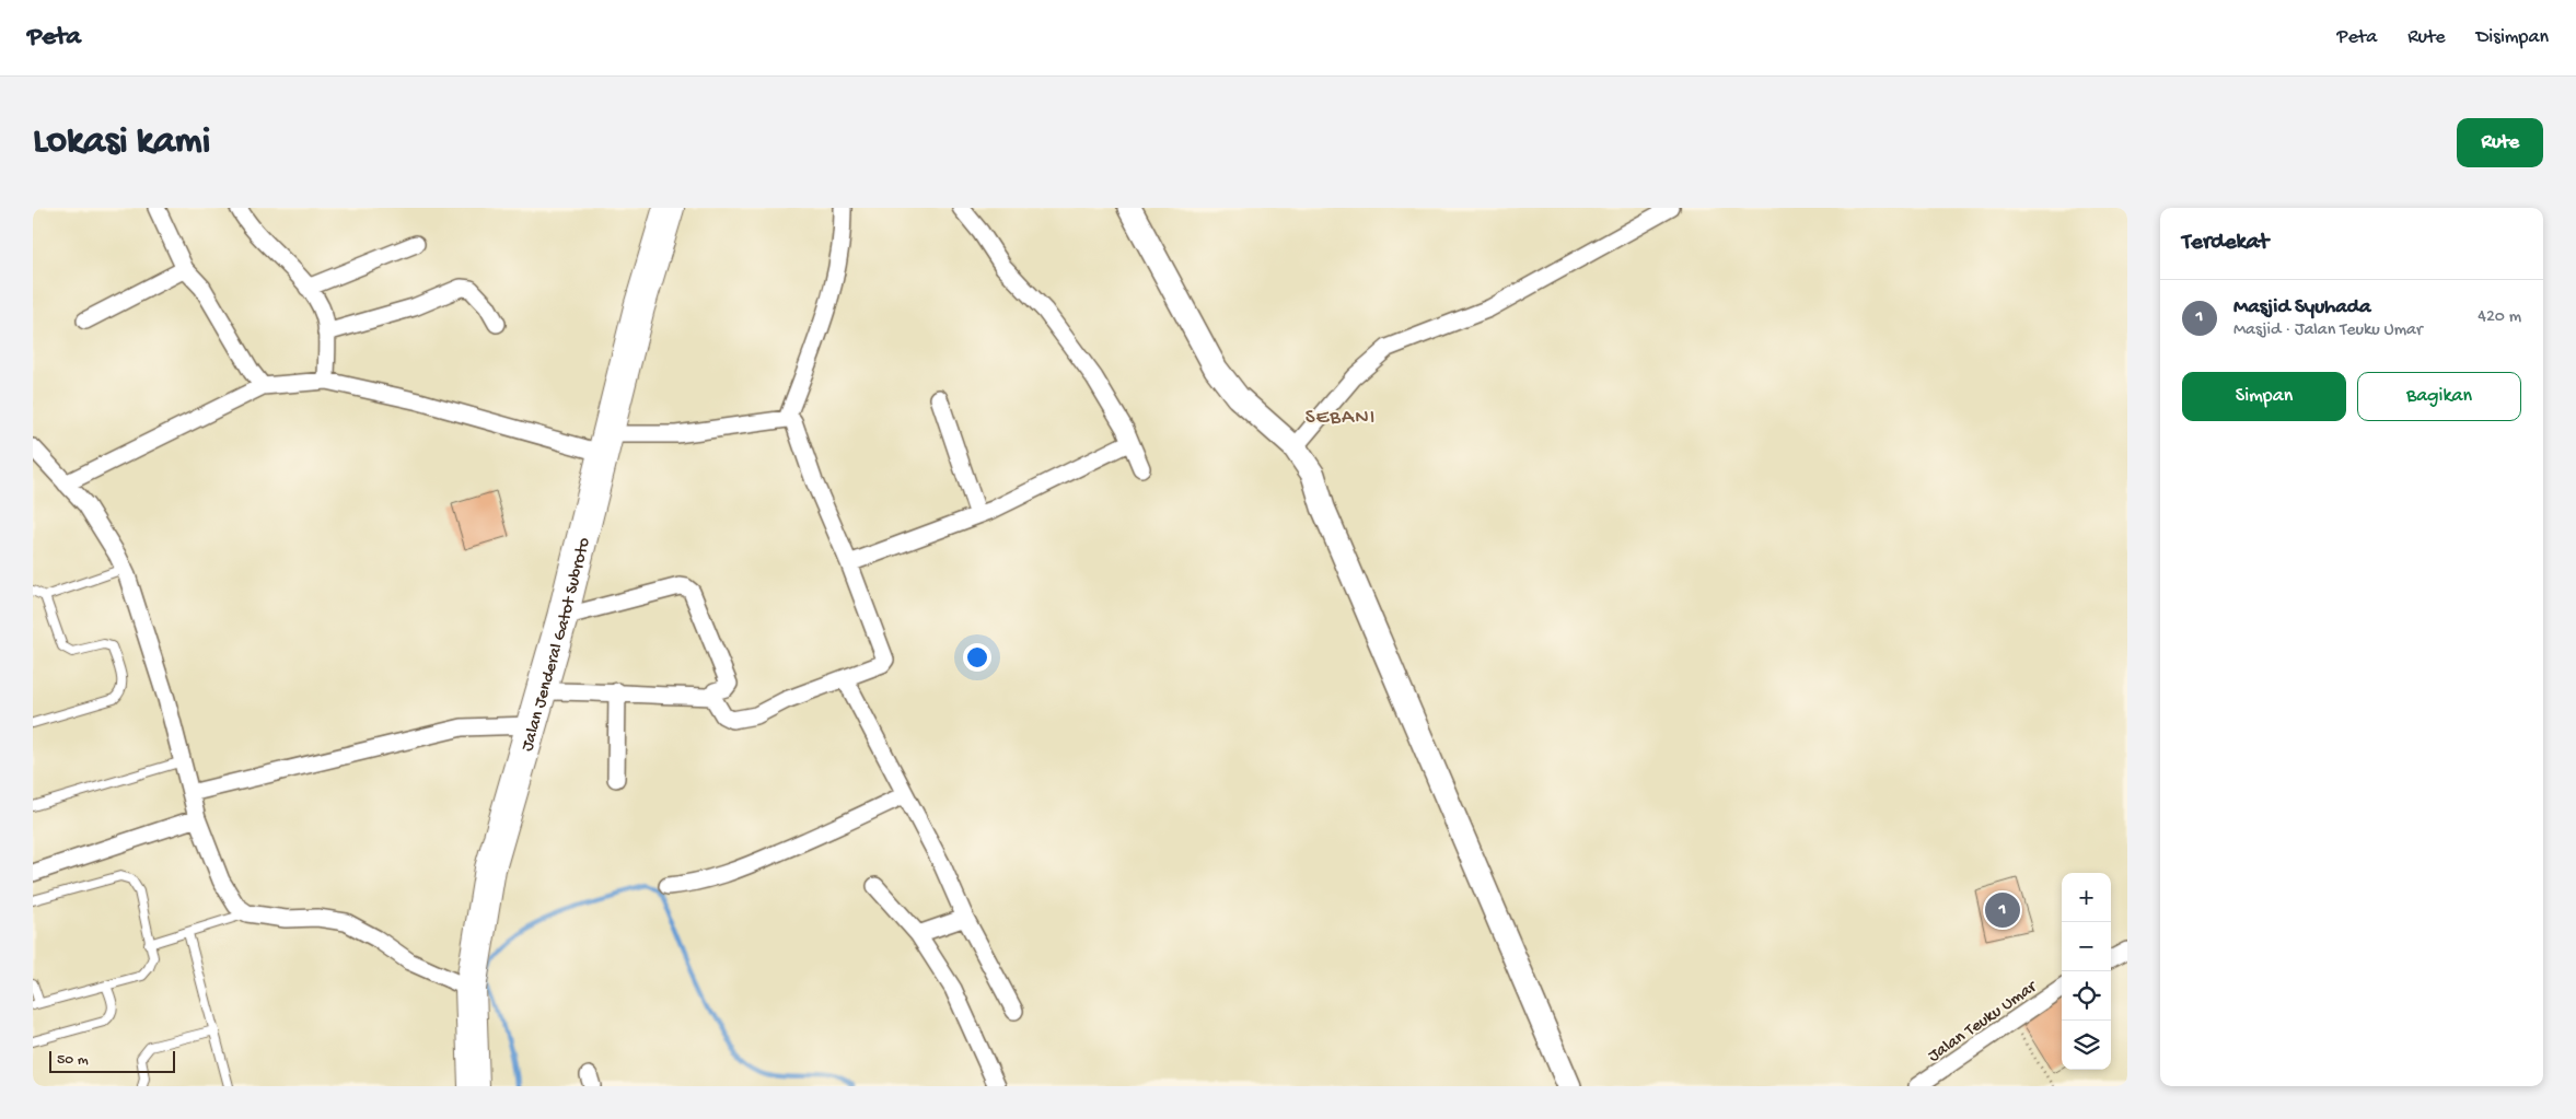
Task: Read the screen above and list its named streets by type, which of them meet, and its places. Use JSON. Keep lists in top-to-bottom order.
{
  "streets": {
    "highway": ["Jalan Jenderal Gatot Subroto"],
    "street": ["Jalan Teuku Umar"]
  },
  "districts": ["SEBANI"],
  "scale_bar": "50 m",
  "page": {
    "header": "Peta",
    "nav": ["Peta", "Rute", "Disimpan"],
    "buttons": [
      "Rute",
      ["Simpan", "Bagikan"]
    ],
    "title": "Lokasi kami",
    "heading": "Terdekat",
    "list": [
      {
        "mark": "1",
        "name": "Masjid Syuhada",
        "note": "Masjid · Jalan Teuku Umar",
        "value": "420 m"
      }
    ],
    "map_buttons": ["+", "−"],
    "pins": "1",
    "scale": "50 m"
  }
}
